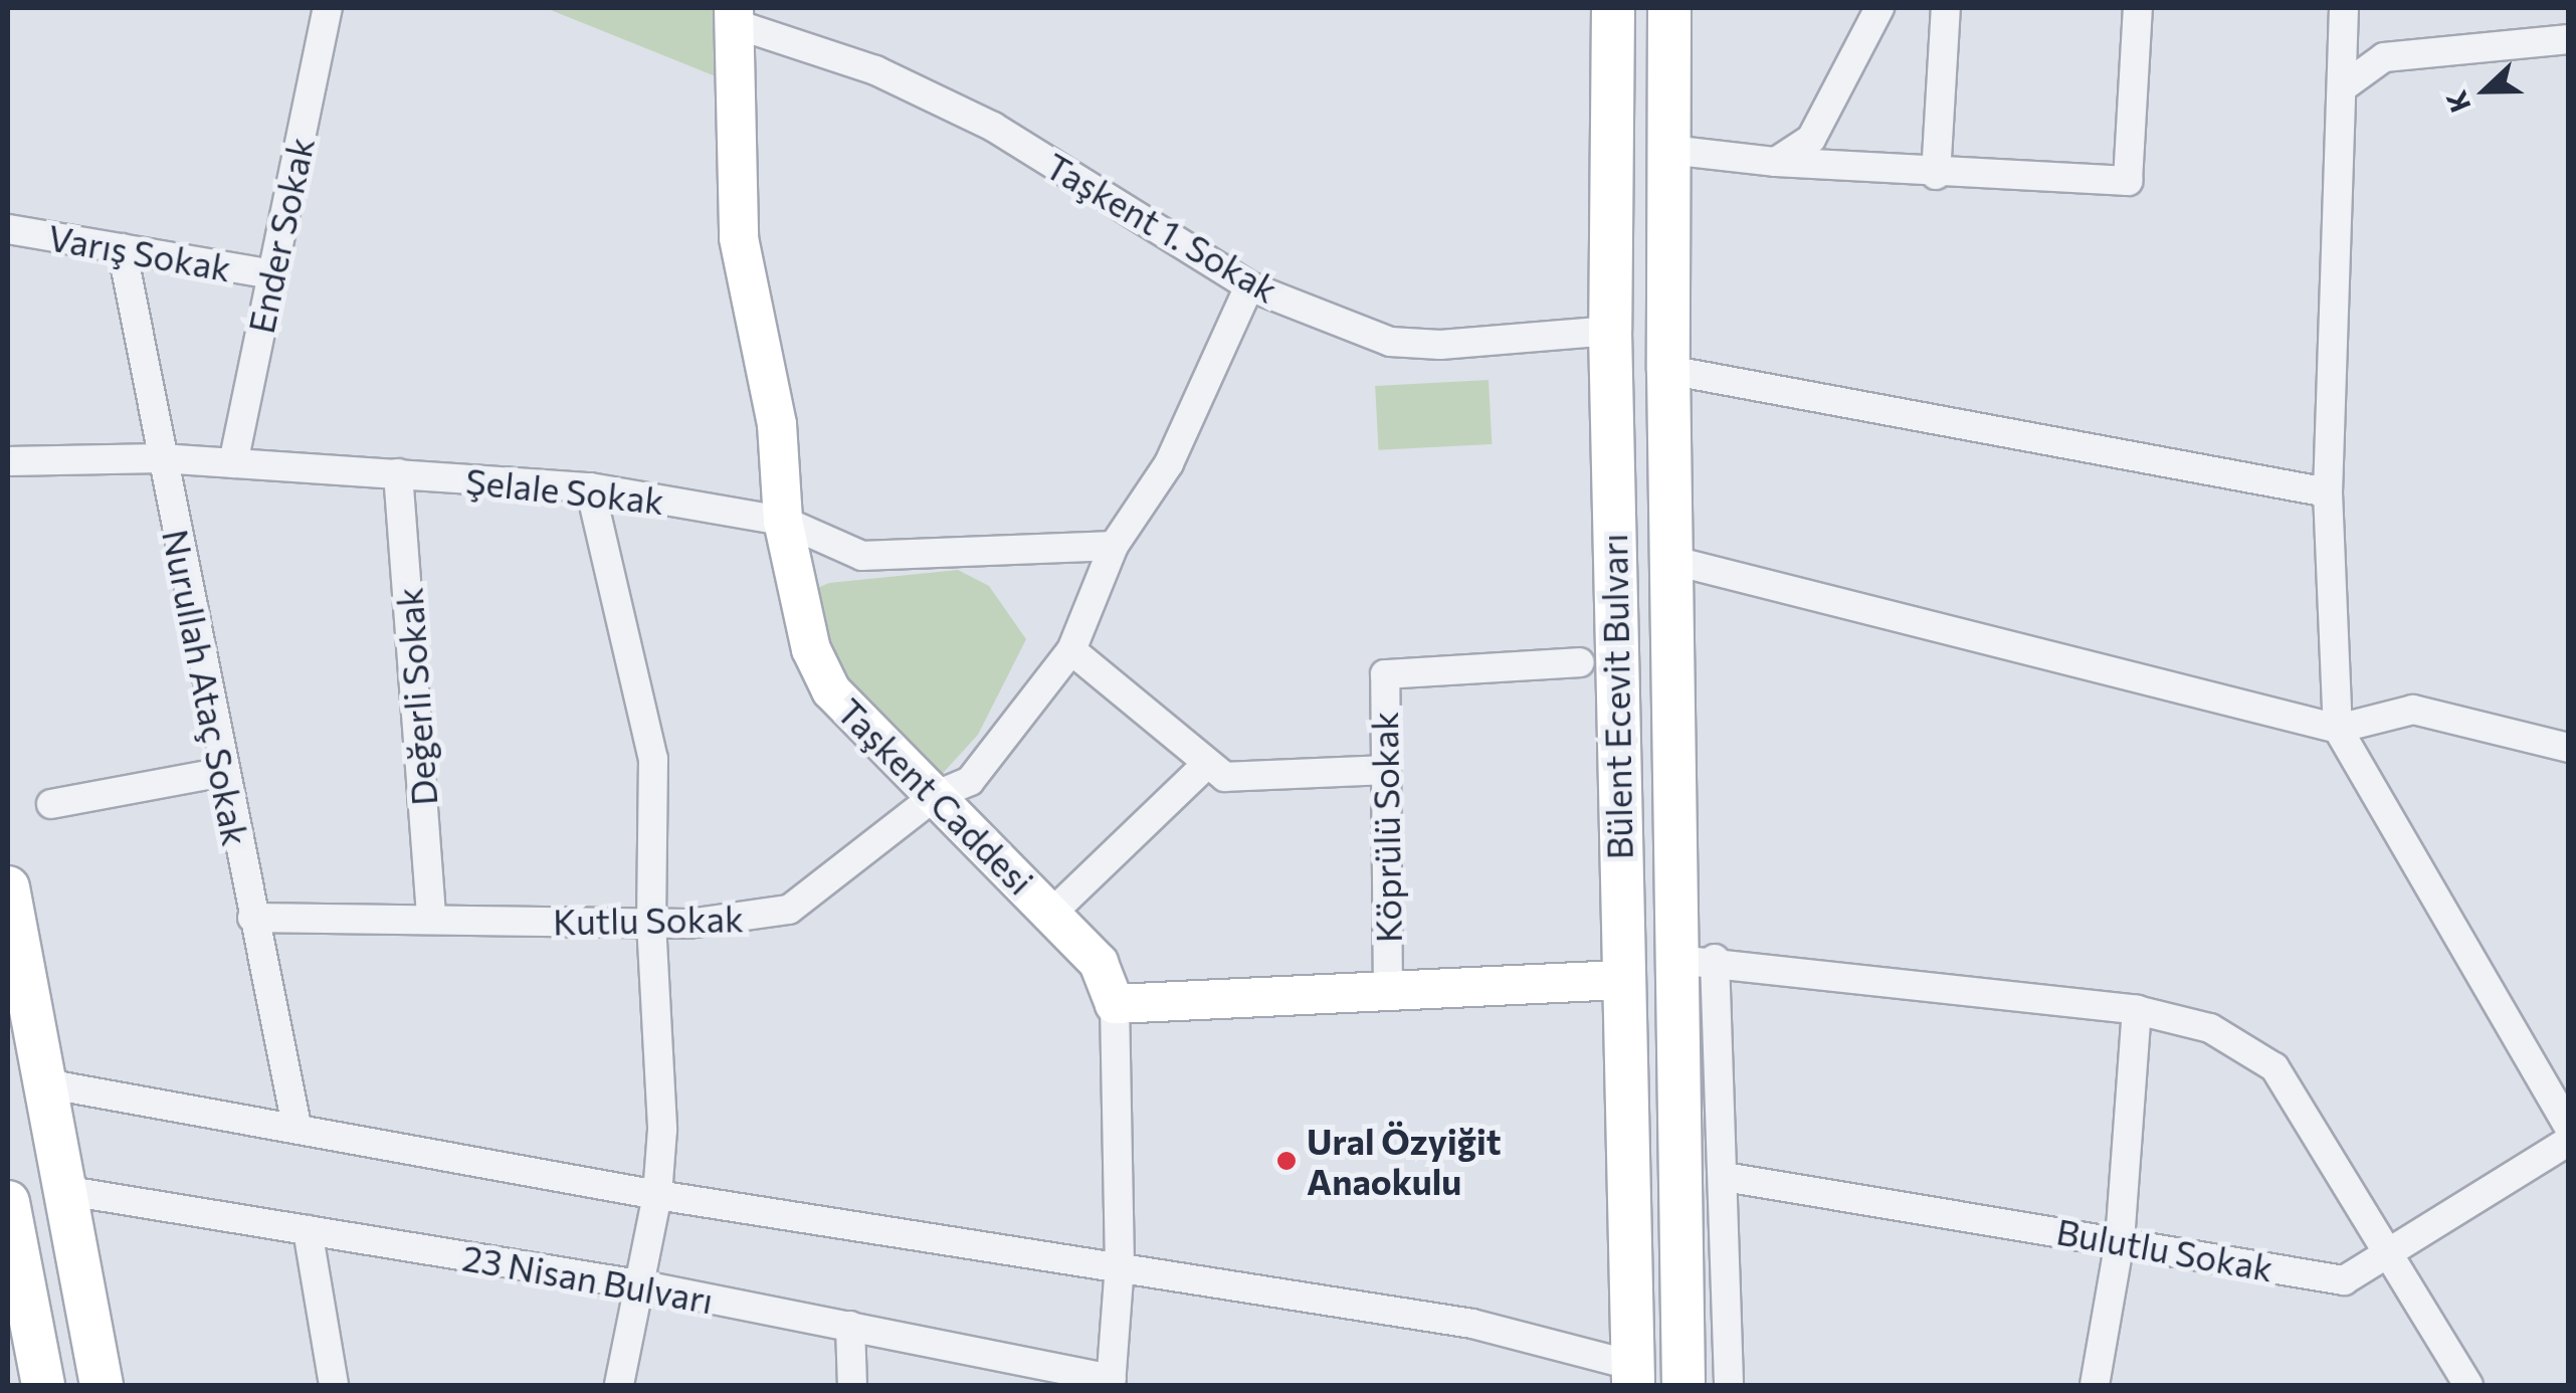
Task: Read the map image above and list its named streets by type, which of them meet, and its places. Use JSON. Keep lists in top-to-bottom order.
{
  "streets": {
    "main road": ["Bülent Ecevit Bulvarı"],
    "street": [
      "Taşkent 1. Sokak",
      "Ender Sokak",
      "Varış Sokak",
      "Şelale Sokak",
      "Nurullah Ataç Sokak",
      "Değerli Sokak",
      "Taşkent Caddesi",
      "Köprülü Sokak",
      "Kutlu Sokak",
      "Bulutlu Sokak",
      "23 Nisan Bulvarı"
    ]
  },
  "crossings": [
    ["Taşkent 1. Sokak", "Bülent Ecevit Bulvarı"],
    ["Taşkent 1. Sokak", "Taşkent Caddesi"],
    ["Taşkent 1. Sokak", "Kutlu Sokak"],
    ["Ender Sokak", "Varış Sokak"],
    ["Ender Sokak", "Şelale Sokak"],
    ["Varış Sokak", "Nurullah Ataç Sokak"],
    ["Şelale Sokak", "Nurullah Ataç Sokak"],
    ["Şelale Sokak", "Değerli Sokak"],
    ["Şelale Sokak", "Taşkent Caddesi"],
    ["Şelale Sokak", "Kutlu Sokak"],
    ["Nurullah Ataç Sokak", "Kutlu Sokak"],
    ["Değerli Sokak", "Kutlu Sokak"],
    ["Taşkent Caddesi", "Kutlu Sokak"]
  ],
  "places": ["Ural Özyiğit Anaokulu"],
  "north": "left"
}
